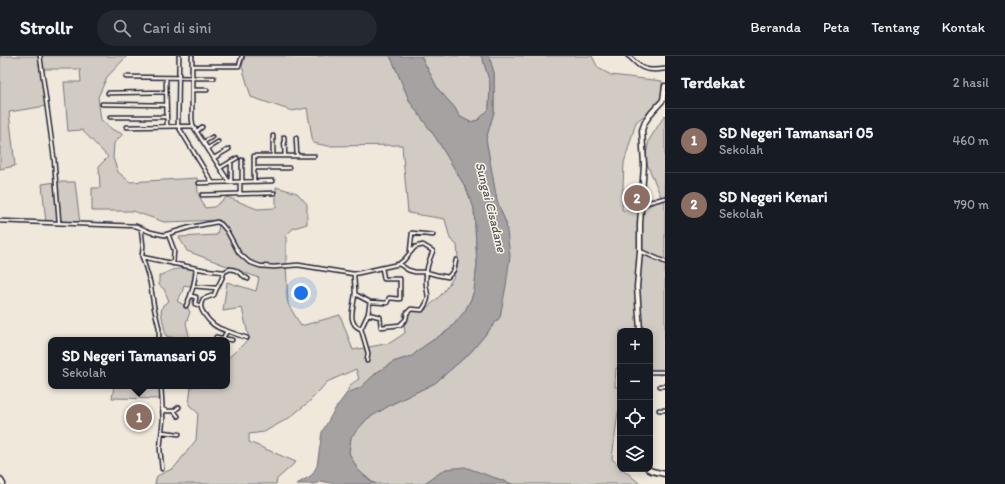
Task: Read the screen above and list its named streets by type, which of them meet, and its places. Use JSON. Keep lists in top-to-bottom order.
{
  "water": ["Sungai Cisadane"],
  "page": {
    "header": "Strollr",
    "search": "Cari di sini",
    "nav": [
      "Beranda",
      "Peta",
      "Tentang",
      "Kontak"
    ],
    "heading": ["Terdekat", "2 hasil"],
    "list": [
      {
        "mark": "1",
        "name": "SD Negeri Tamansari 05",
        "note": "Sekolah",
        "value": "460 m"
      },
      {
        "mark": "2",
        "name": "SD Negeri Kenari",
        "note": "Sekolah",
        "value": "790 m"
      }
    ],
    "pins": ["2", "1"],
    "map_buttons": ["+", "−"],
    "popup": ["SD Negeri Tamansari 05", "Sekolah"]
  }
}
